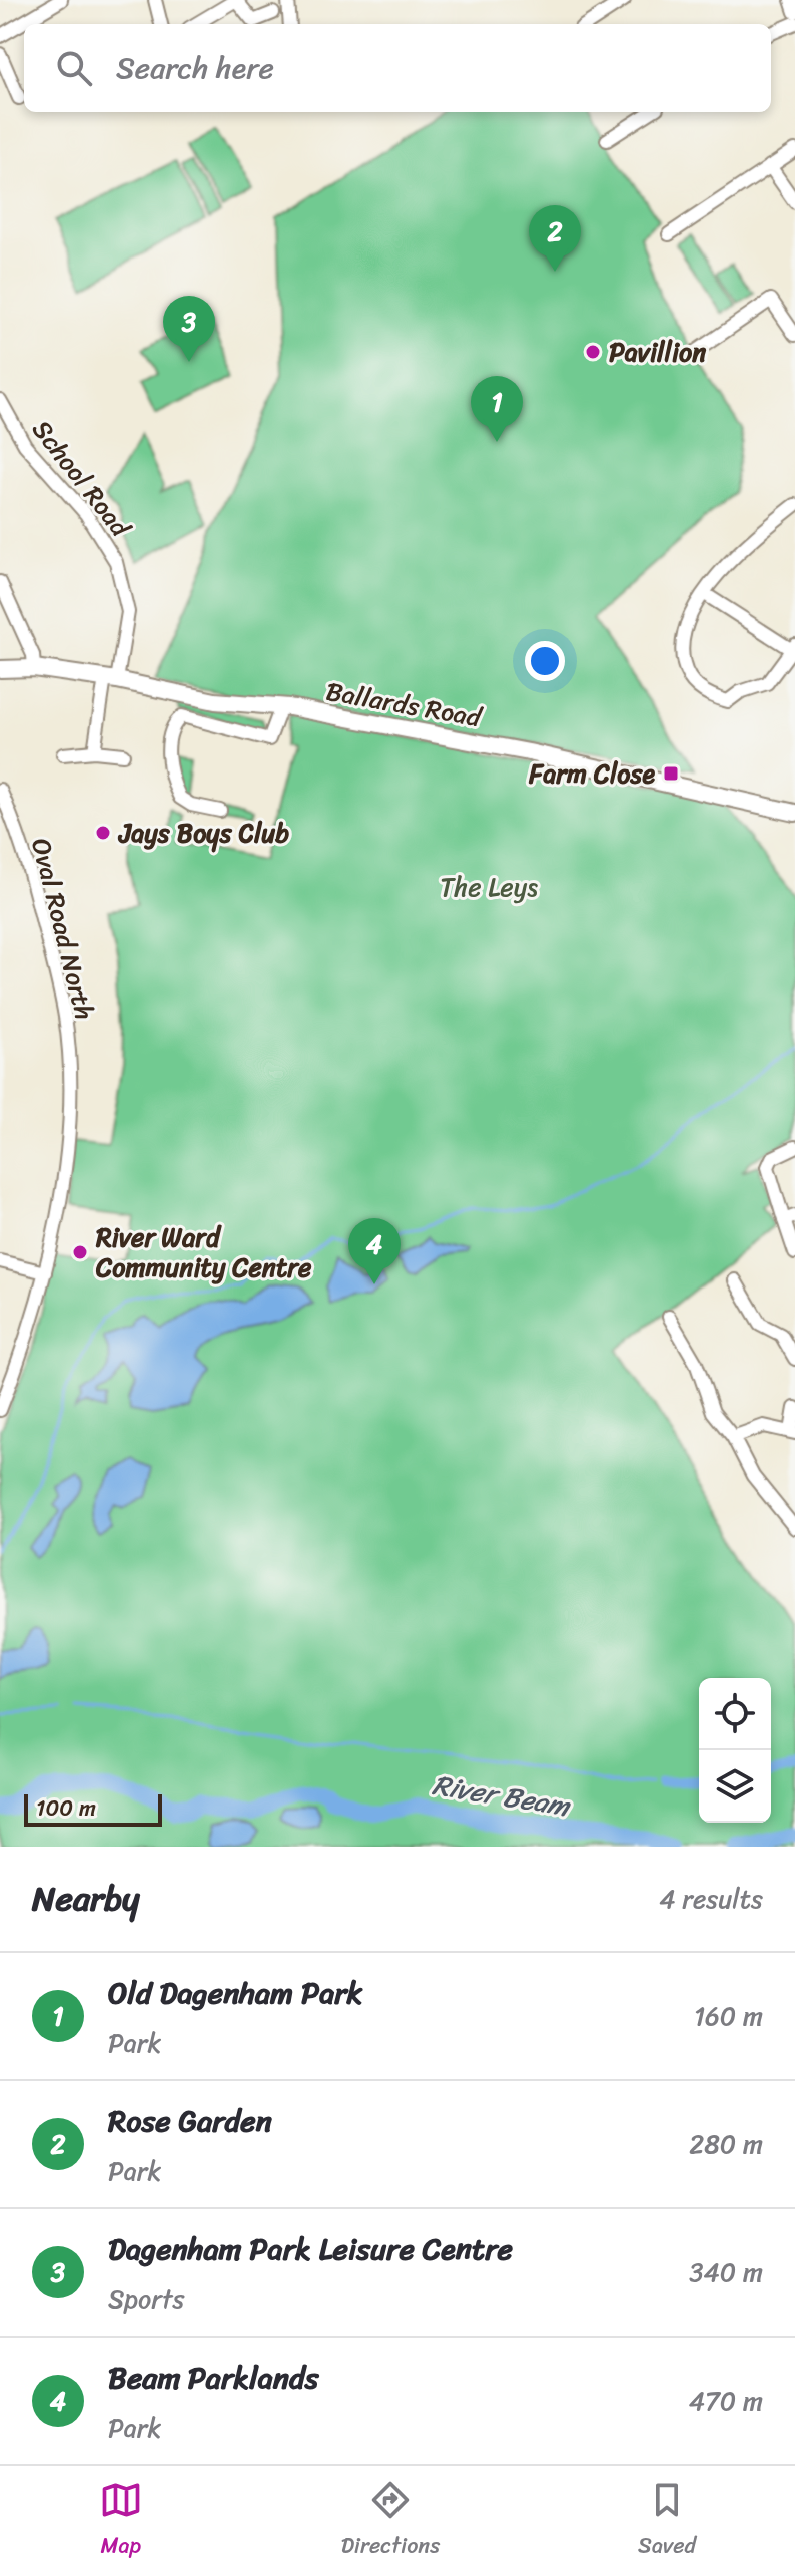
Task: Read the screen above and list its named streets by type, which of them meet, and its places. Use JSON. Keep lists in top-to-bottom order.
{
  "streets": {
    "main road": ["Ballards Road"],
    "street": ["School Road", "Oval Road North"]
  },
  "crossings": [
    ["School Road", "Ballards Road"]
  ],
  "water": ["River Beam"],
  "parks": ["The Leys"],
  "places": {
    "other": ["Pavillion", "Jays Boys Club", "River Ward Community Centre"],
    "transit": ["Farm Close"]
  },
  "scale_bar": "100 m",
  "page": {
    "search": "Search here",
    "pins": [
      "2",
      "3",
      "1",
      "4"
    ],
    "scale": "100 m",
    "heading": ["Nearby", "4 results"],
    "list": [
      {
        "mark": "1",
        "name": "Old Dagenham Park",
        "note": "Park",
        "value": "160 m"
      },
      {
        "mark": "2",
        "name": "Rose Garden",
        "note": "Park",
        "value": "280 m"
      },
      {
        "mark": "3",
        "name": "Dagenham Park Leisure Centre",
        "note": "Sports",
        "value": "340 m"
      },
      {
        "mark": "4",
        "name": "Beam Parklands",
        "note": "Park",
        "value": "470 m"
      }
    ],
    "nav": ["Map", "Directions", "Saved"]
  }
}
